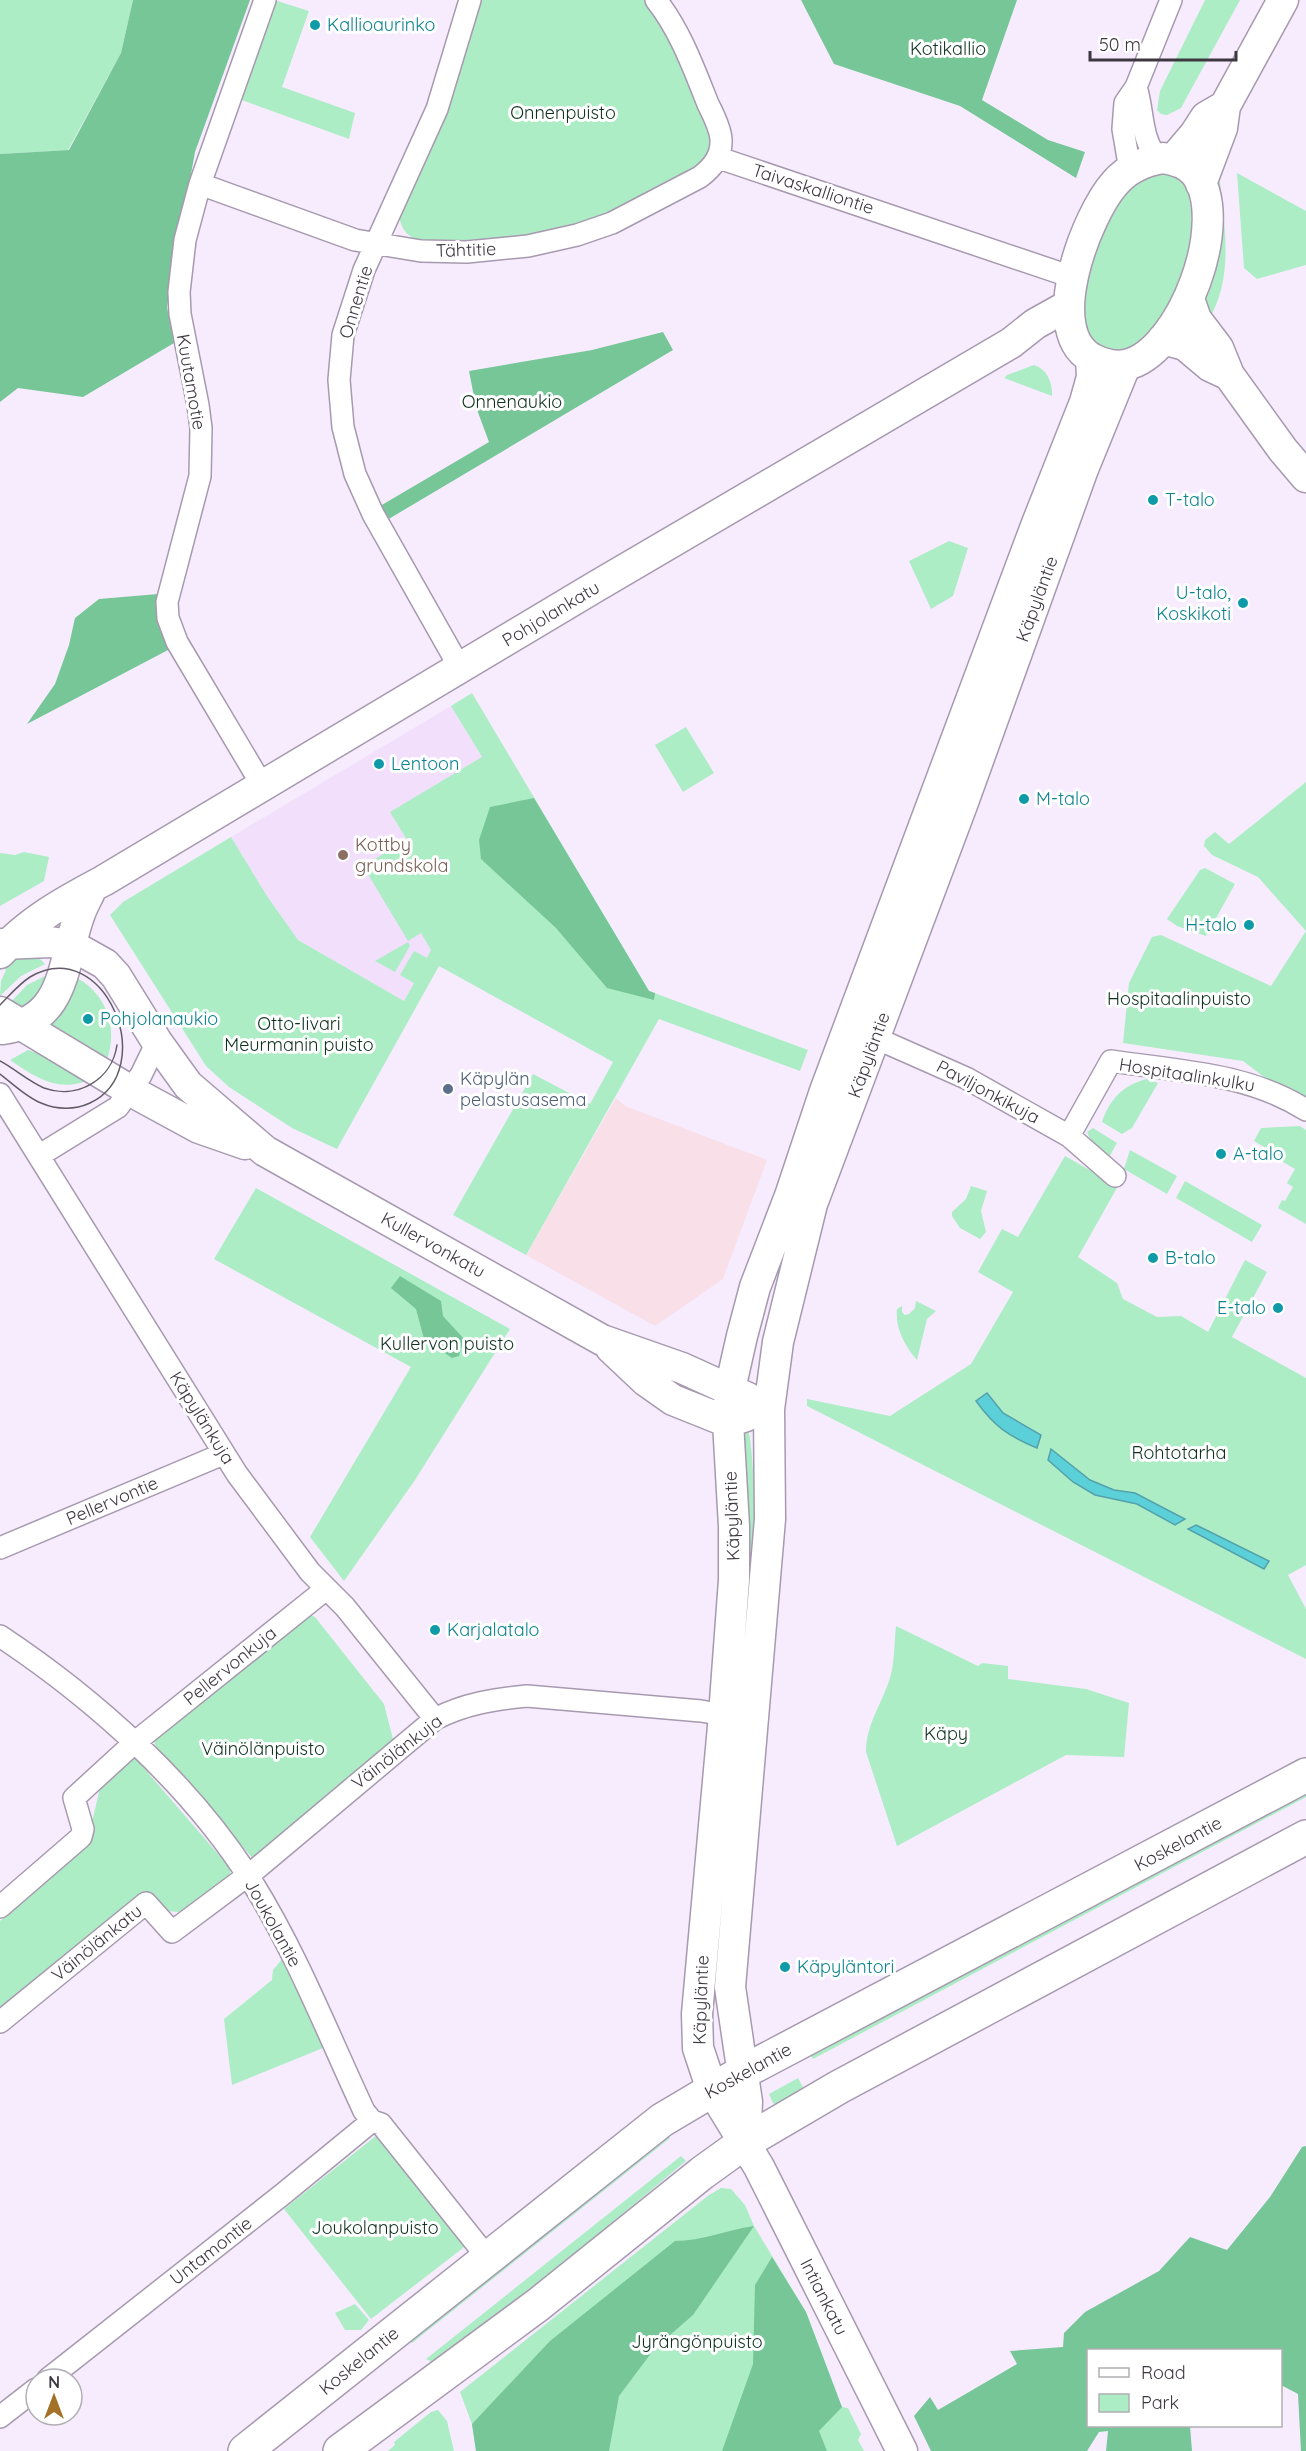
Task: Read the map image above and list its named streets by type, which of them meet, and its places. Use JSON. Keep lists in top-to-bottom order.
{
  "streets": {
    "main road": [
      "Käpyläntie",
      "Pohjolankatu",
      "Kullervonkatu",
      "Koskelantie",
      "Intiankatu"
    ],
    "street": [
      "Taivaskalliontie",
      "Tähtitie",
      "Onnentie",
      "Kuutamotie",
      "Hospitaalinkulku",
      "Paviljonkikuja",
      "Käpylänkuja",
      "Pellervontie",
      "Pellervonkuja",
      "Väinölänkuja",
      "Joukolantie",
      "Väinölänkatu",
      "Untamontie"
    ]
  },
  "crossings": [
    ["Taivaskalliontie", "Tähtitie"],
    ["Taivaskalliontie", "Käpyläntie"],
    ["Taivaskalliontie", "Pohjolankatu"],
    ["Tähtitie", "Onnentie"],
    ["Tähtitie", "Kuutamotie"],
    ["Onnentie", "Pohjolankatu"],
    ["Kuutamotie", "Pohjolankatu"],
    ["Käpyläntie", "Pohjolankatu"],
    ["Käpyläntie", "Paviljonkikuja"],
    ["Käpyläntie", "Kullervonkatu"],
    ["Käpyläntie", "Väinölänkuja"],
    ["Käpyläntie", "Koskelantie"],
    ["Käpyläntie", "Intiankatu"],
    ["Pohjolankatu", "Kullervonkatu"],
    ["Hospitaalinkulku", "Paviljonkikuja"],
    ["Käpylänkuja", "Pellervontie"],
    ["Käpylänkuja", "Pellervonkuja"],
    ["Käpylänkuja", "Väinölänkuja"],
    ["Pellervonkuja", "Joukolantie"],
    ["Väinölänkuja", "Joukolantie"],
    ["Väinölänkuja", "Väinölänkatu"],
    ["Koskelantie", "Joukolantie"],
    ["Joukolantie", "Väinölänkatu"],
    ["Joukolantie", "Untamontie"]
  ],
  "parks": [
    "Kotikallio",
    "Onnenpuisto",
    "Onnenaukio",
    "Hospitaalinpuisto",
    "Otto-Iivari Meurmanin puisto",
    "Kullervon puisto",
    "Rohtotarha",
    "Käpy",
    "Väinölänpuisto",
    "Joukolanpuisto",
    "Jyrängönpuisto"
  ],
  "places": [
    "Kallioaurinko",
    "T-talo",
    "U-talo, Koskikoti",
    "Lentoon",
    "M-talo",
    "Kottby grundskola",
    "H-talo",
    "Pohjolanaukio",
    "Käpylän pelastusasema",
    "A-talo",
    "B-talo",
    "E-talo",
    "Karjalatalo",
    "Käpyläntori"
  ],
  "legend": ["Road", "Park"],
  "scale_bar": "50 m",
  "north": "top"
}
